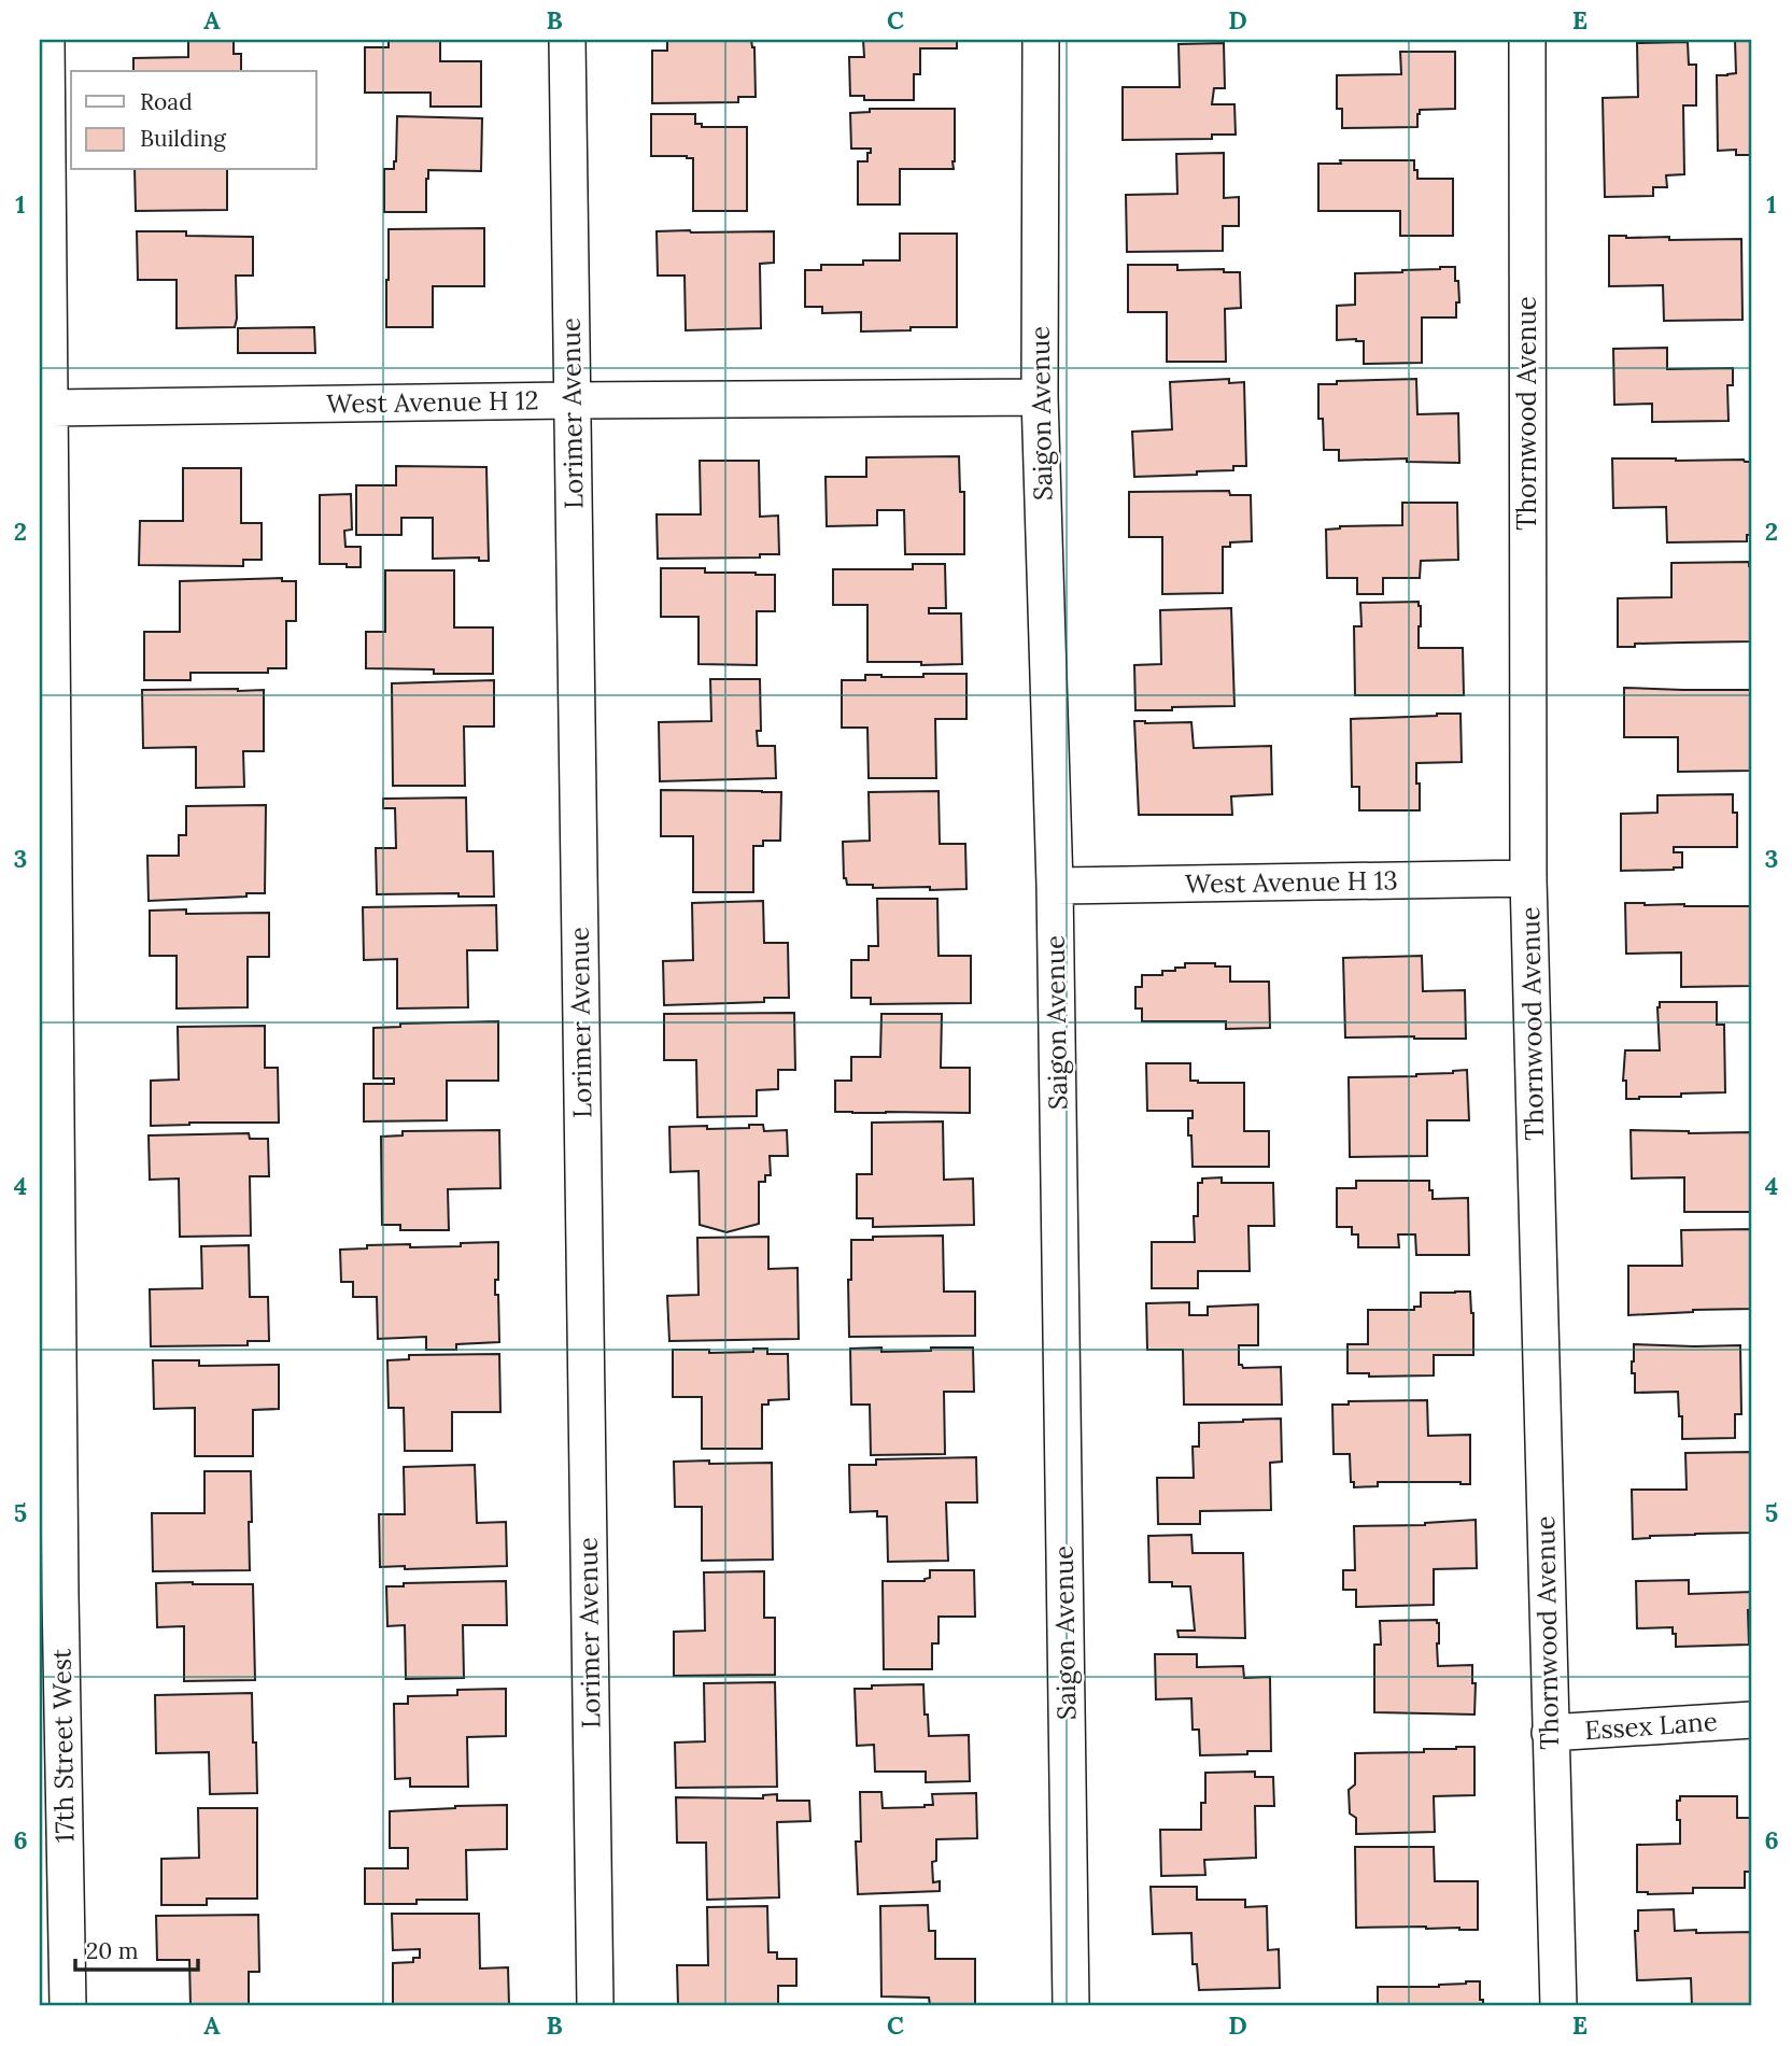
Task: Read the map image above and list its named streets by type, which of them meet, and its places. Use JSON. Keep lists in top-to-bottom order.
{
  "streets": {
    "street": [
      "West Avenue H 12",
      "Lorimer Avenue",
      "Saigon Avenue",
      "Thornwood Avenue",
      "West Avenue H 13",
      "Essex Lane",
      "17th Street West"
    ]
  },
  "crossings": [
    ["West Avenue H 12", "Lorimer Avenue"],
    ["West Avenue H 12", "Saigon Avenue"],
    ["West Avenue H 12", "17th Street West"],
    ["Saigon Avenue", "West Avenue H 13"],
    ["Thornwood Avenue", "West Avenue H 13"],
    ["Thornwood Avenue", "Essex Lane"]
  ],
  "legend": ["Road", "Building"],
  "scale_bar": "20 m",
  "grid": {
    "columns": [
      "A",
      "B",
      "C",
      "D",
      "E"
    ],
    "rows": [
      "1",
      "2",
      "3",
      "4",
      "5",
      "6"
    ]
  }
}
